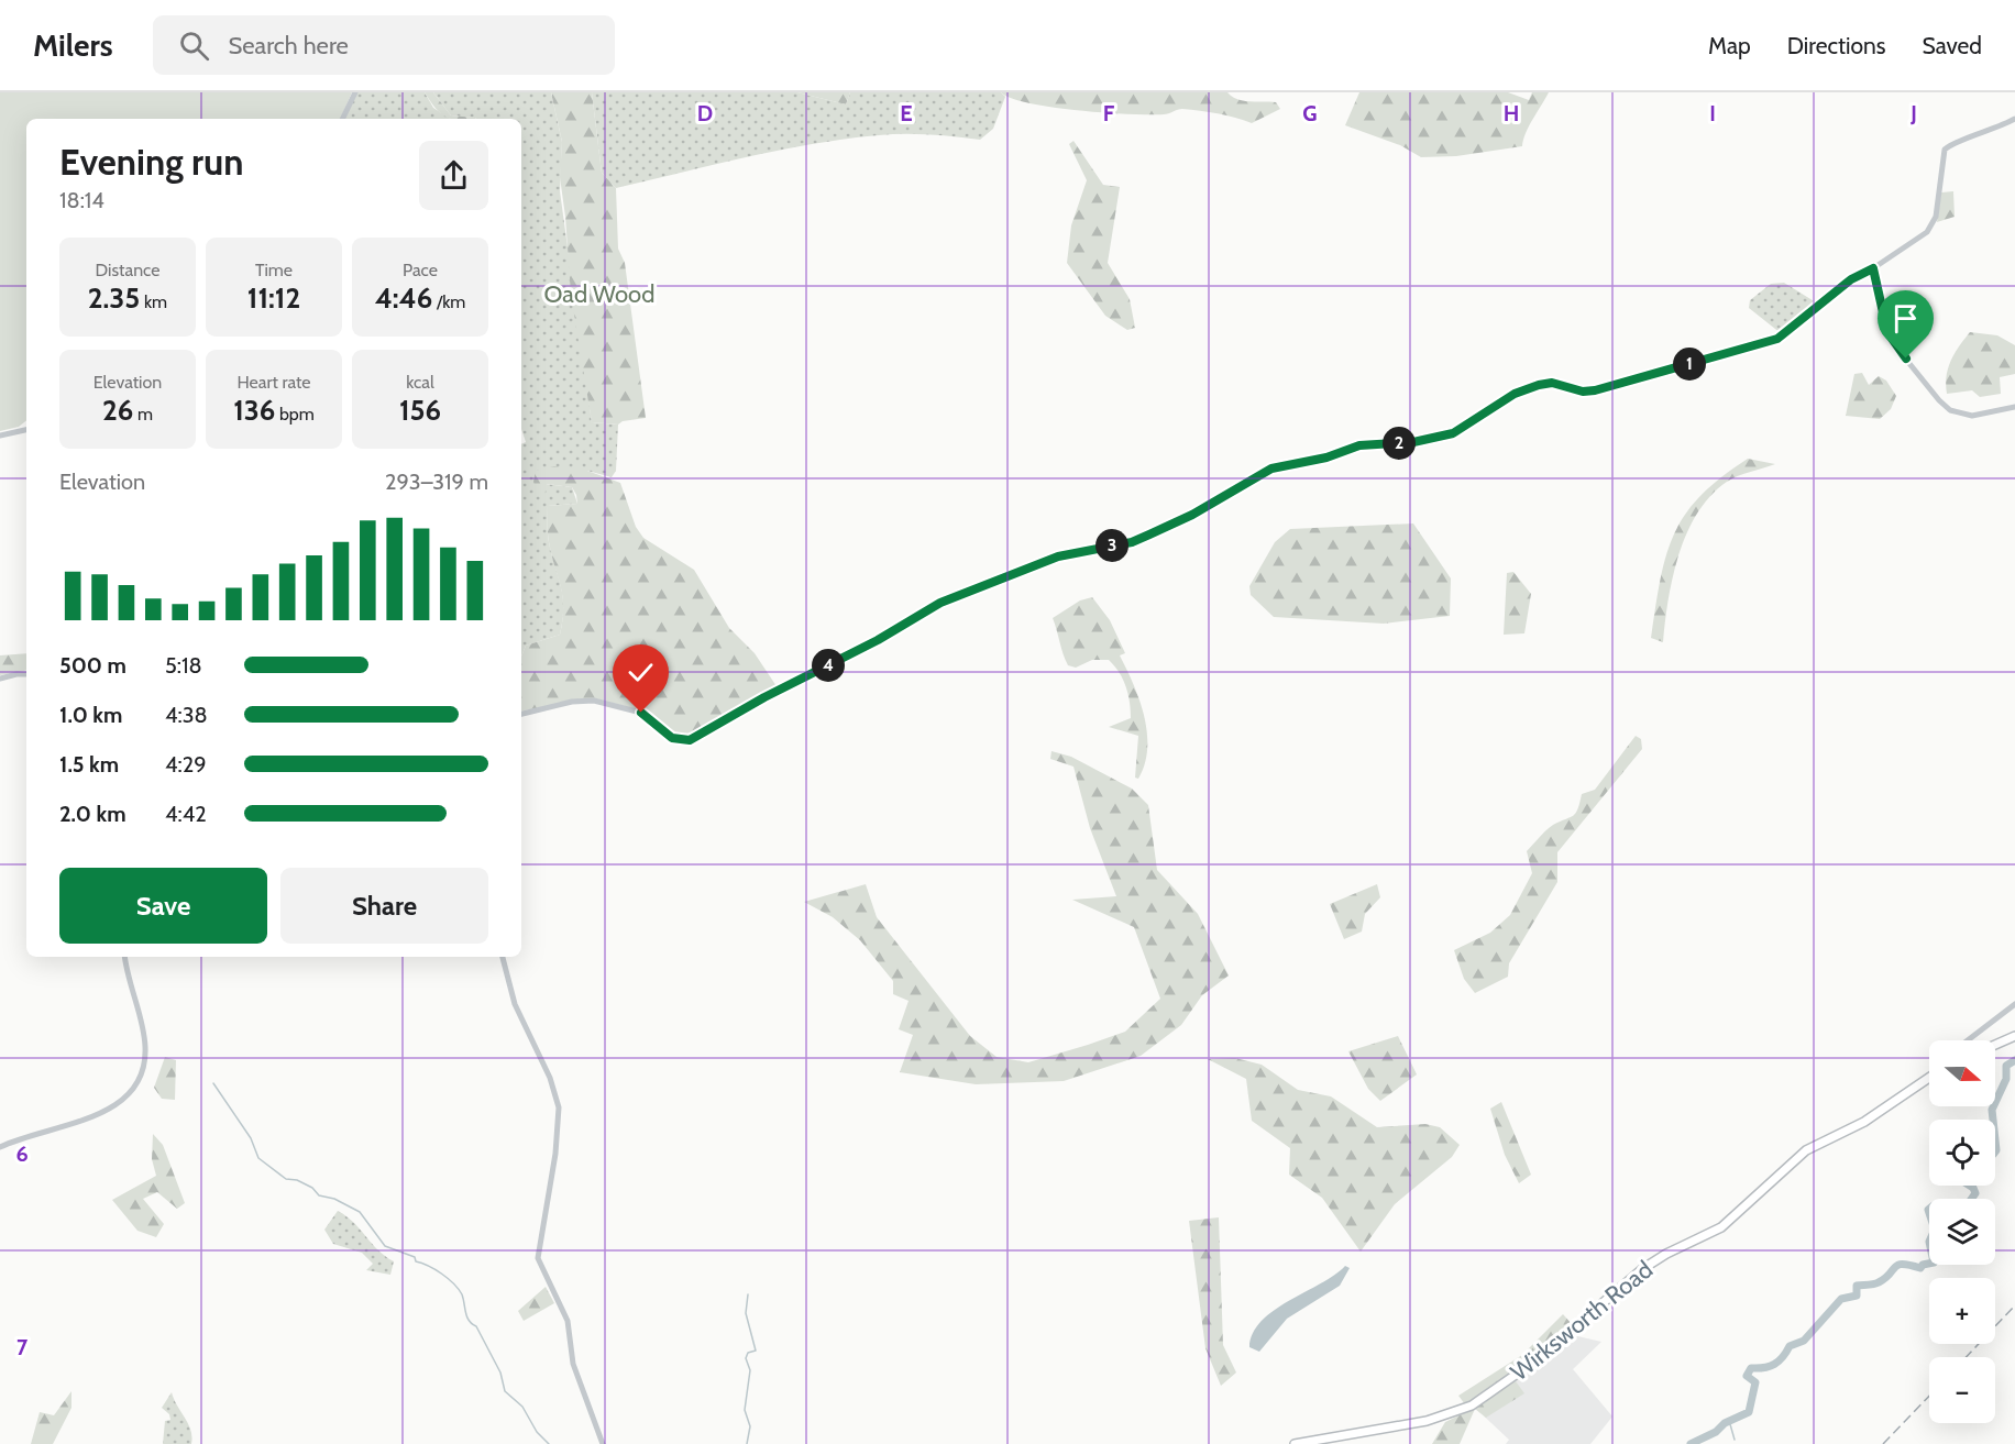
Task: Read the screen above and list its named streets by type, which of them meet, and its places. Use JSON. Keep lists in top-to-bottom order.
{
  "streets": {
    "main road": ["Wirksworth Road"]
  },
  "parks": ["Oad Wood"],
  "north": "right",
  "page": {
    "header": "Milers",
    "search": "Search here",
    "nav": ["Map", "Directions", "Saved"],
    "heading": ["Evening run", "18:14"],
    "stats": [
      ["Distance", "2.35 km"],
      ["Time", "11:12"],
      ["Pace", "4:46 /km"],
      ["Elevation", "26 m"],
      ["Heart rate", "136 bpm"],
      ["kcal", "156"]
    ],
    "pins": [
      "1",
      "2",
      "3",
      "4"
    ],
    "chart": ["Elevation", "293–319 m"],
    "list": [
      {
        "name": "500 m",
        "note": "5:18"
      },
      {
        "name": "1.0 km",
        "note": "4:38"
      },
      {
        "name": "1.5 km",
        "note": "4:29"
      },
      {
        "name": "2.0 km",
        "note": "4:42"
      }
    ],
    "buttons": ["Save", "Share"],
    "map_buttons": ["+", "−"]
  },
  "grid": {
    "columns": [
      "D",
      "E",
      "F",
      "G",
      "H",
      "I",
      "J"
    ],
    "rows": ["6", "7"]
  }
}
